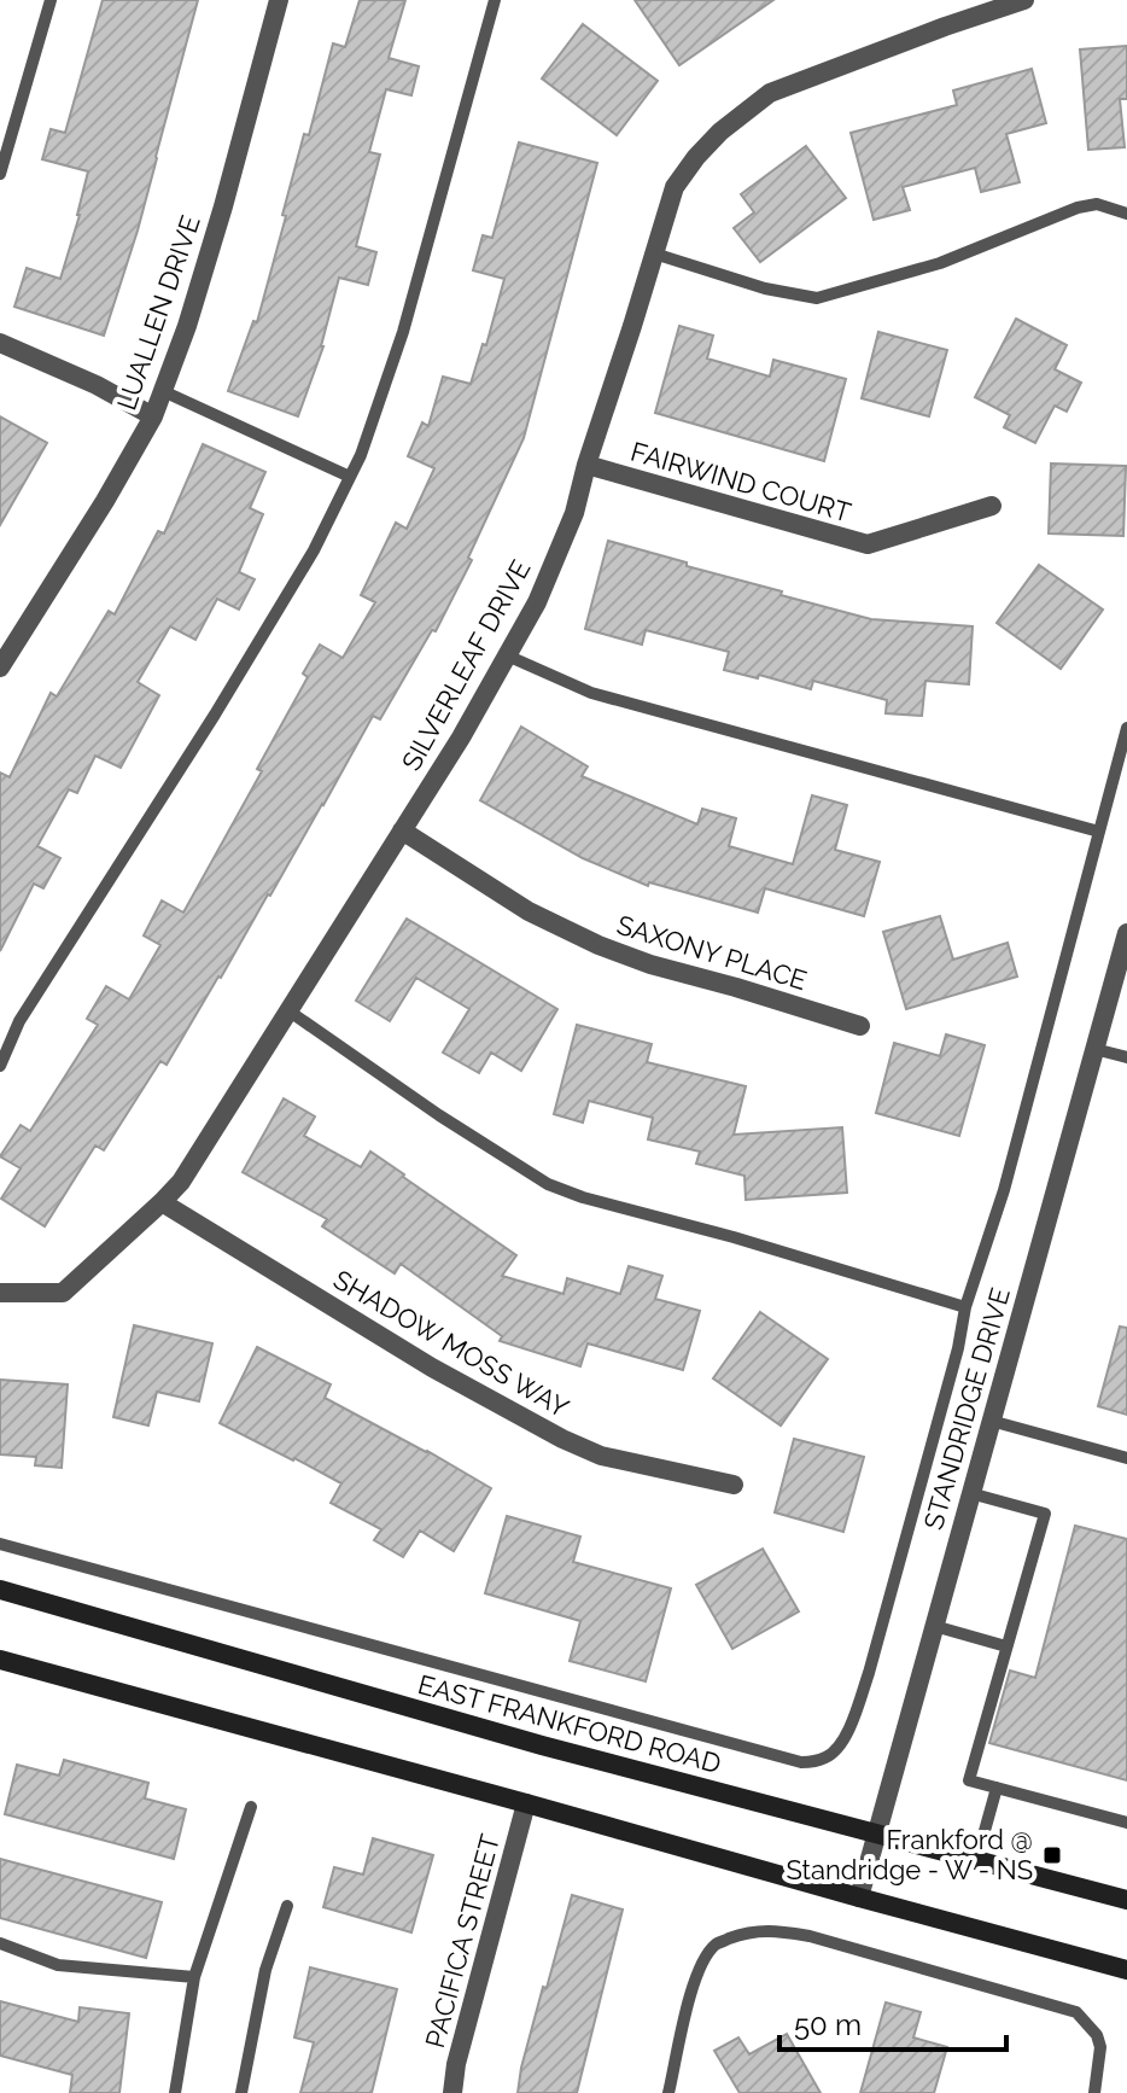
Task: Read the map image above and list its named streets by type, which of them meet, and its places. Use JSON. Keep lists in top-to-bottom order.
{
  "streets": {
    "main road": ["EAST FRANKFORD ROAD"],
    "street": [
      "LUALLEN DRIVE",
      "FAIRWIND COURT",
      "SILVERLEAF DRIVE",
      "SAXONY PLACE",
      "SHADOW MOSS WAY",
      "STANDRIDGE DRIVE",
      "PACIFICA STREET"
    ]
  },
  "crossings": [
    ["FAIRWIND COURT", "SILVERLEAF DRIVE"],
    ["SILVERLEAF DRIVE", "SAXONY PLACE"],
    ["SILVERLEAF DRIVE", "SHADOW MOSS WAY"],
    ["STANDRIDGE DRIVE", "EAST FRANKFORD ROAD"]
  ],
  "places": {
    "transit": ["Frankford @ Standridge - W - NS"]
  },
  "scale_bar": "50 m"
}
